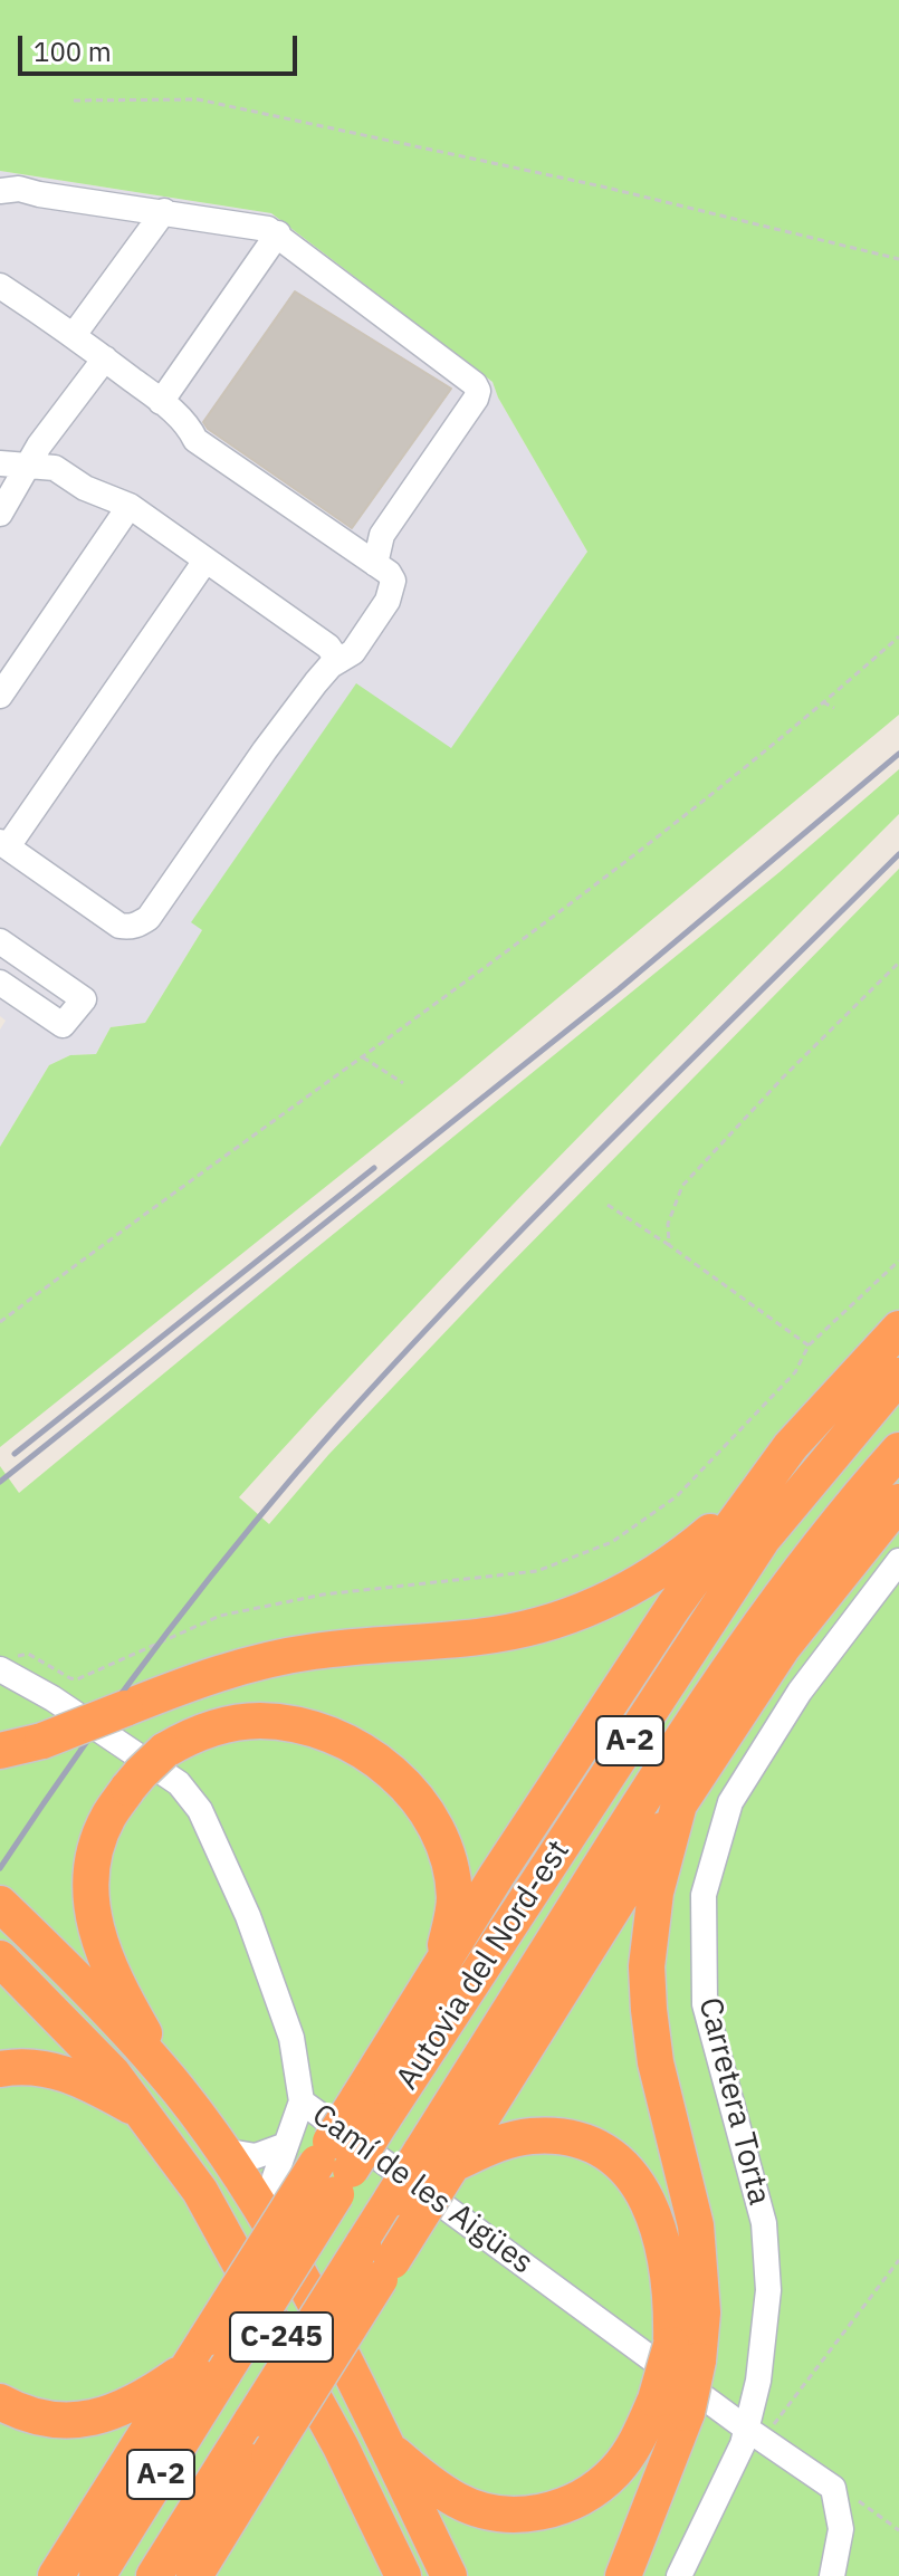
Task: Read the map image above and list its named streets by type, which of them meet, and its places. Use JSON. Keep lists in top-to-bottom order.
{
  "streets": {
    "highway": ["A-2", "Autovia del Nord-est", "C-245"],
    "street": ["Carretera Torta", "Camí de les Aigües"]
  },
  "crossings": [
    ["Carretera Torta", "Camí de les Aigües"]
  ],
  "scale_bar": "100 m"
}
